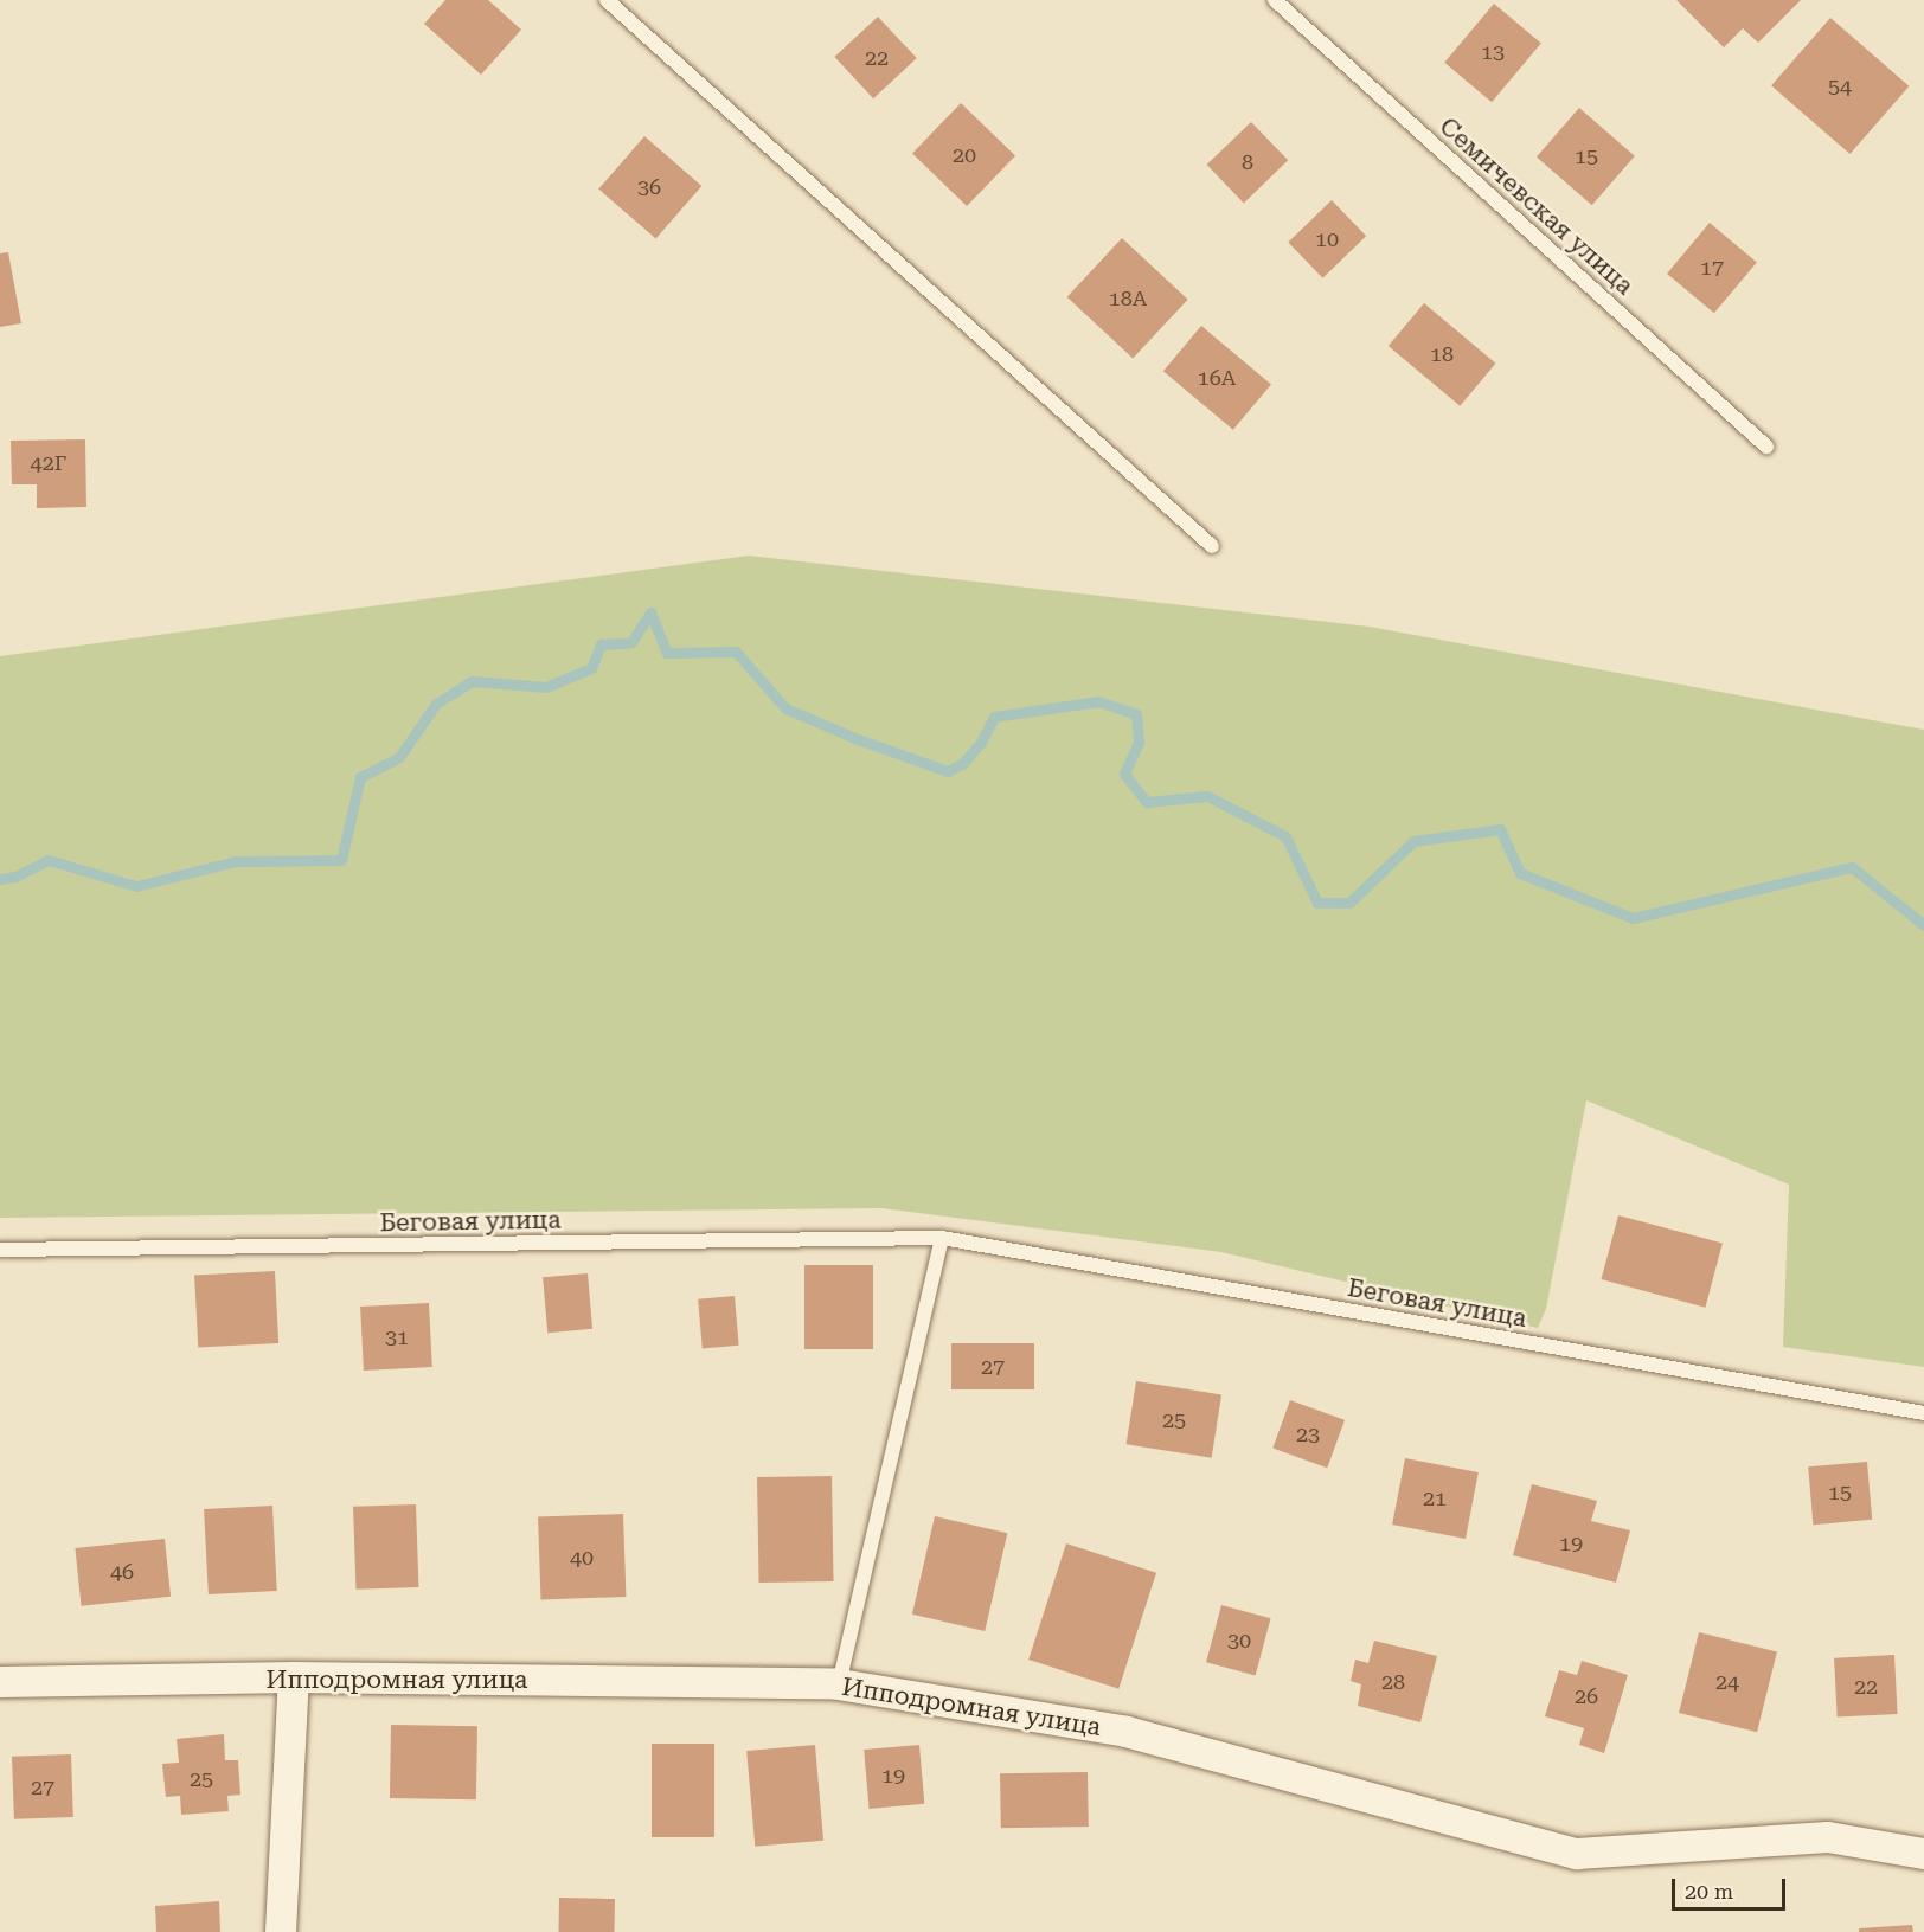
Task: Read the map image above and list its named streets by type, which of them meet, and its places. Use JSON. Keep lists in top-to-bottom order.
{
  "streets": {
    "street": ["Ипподромная улица"],
    "lane": ["Семичевская улица", "Беговая улица"]
  },
  "house_numbers": [
    "13",
    "22",
    "54",
    "20",
    "15",
    "8",
    "36",
    "10",
    "17",
    "18А",
    "18",
    "16А",
    "42Г",
    "31",
    "27",
    "25",
    "23",
    "15",
    "21",
    "19",
    "40",
    "46",
    "30",
    "28",
    "24",
    "22",
    "26",
    "19",
    "25",
    "27"
  ],
  "scale_bar": "20 m"
}
